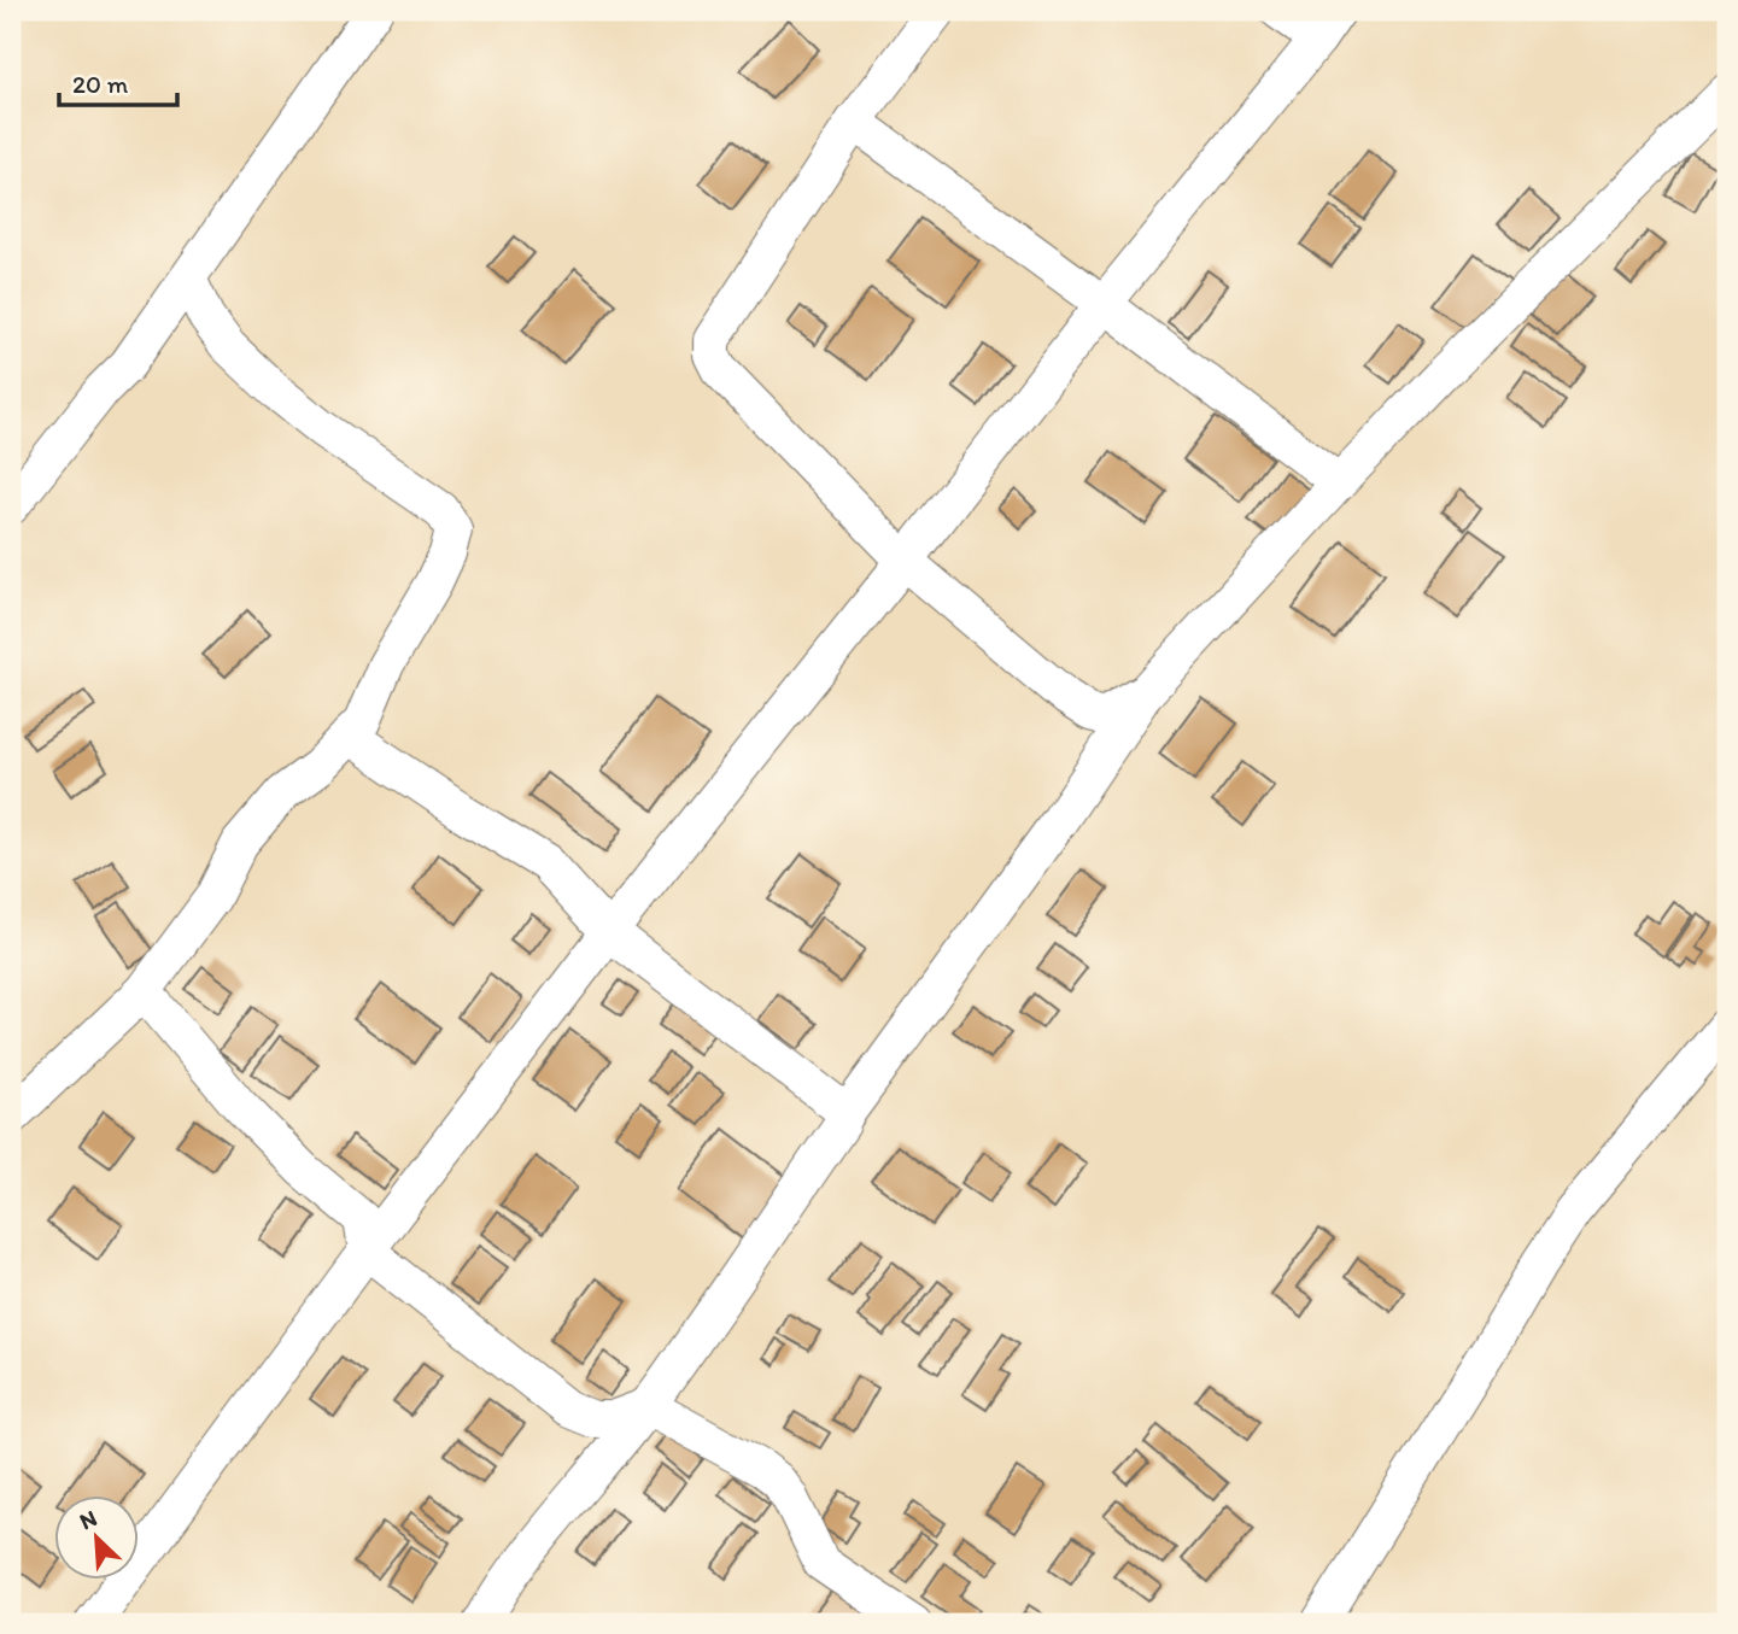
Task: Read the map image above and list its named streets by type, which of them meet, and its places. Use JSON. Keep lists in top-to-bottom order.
{
  "scale_bar": "20 m",
  "north": "top left"
}
